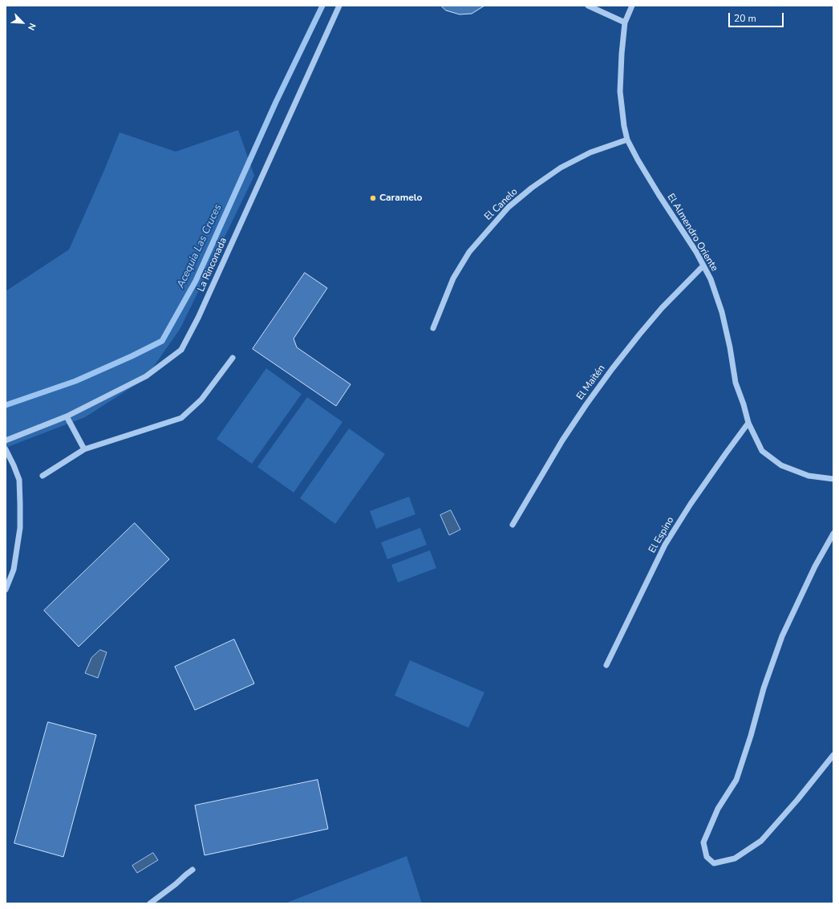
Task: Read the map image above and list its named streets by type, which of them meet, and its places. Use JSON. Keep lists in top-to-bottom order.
{
  "streets": {
    "street": [
      "El Canelo",
      "El Almendro Oriente",
      "La Rinconada",
      "El Maitén",
      "El Espino"
    ]
  },
  "crossings": [
    ["El Canelo", "El Almendro Oriente"],
    ["El Almendro Oriente", "El Maitén"],
    ["El Almendro Oriente", "El Espino"]
  ],
  "water": ["Acequia Las Cruces"],
  "places": ["Caramelo"],
  "scale_bar": "20 m",
  "north": "bottom right"
}
